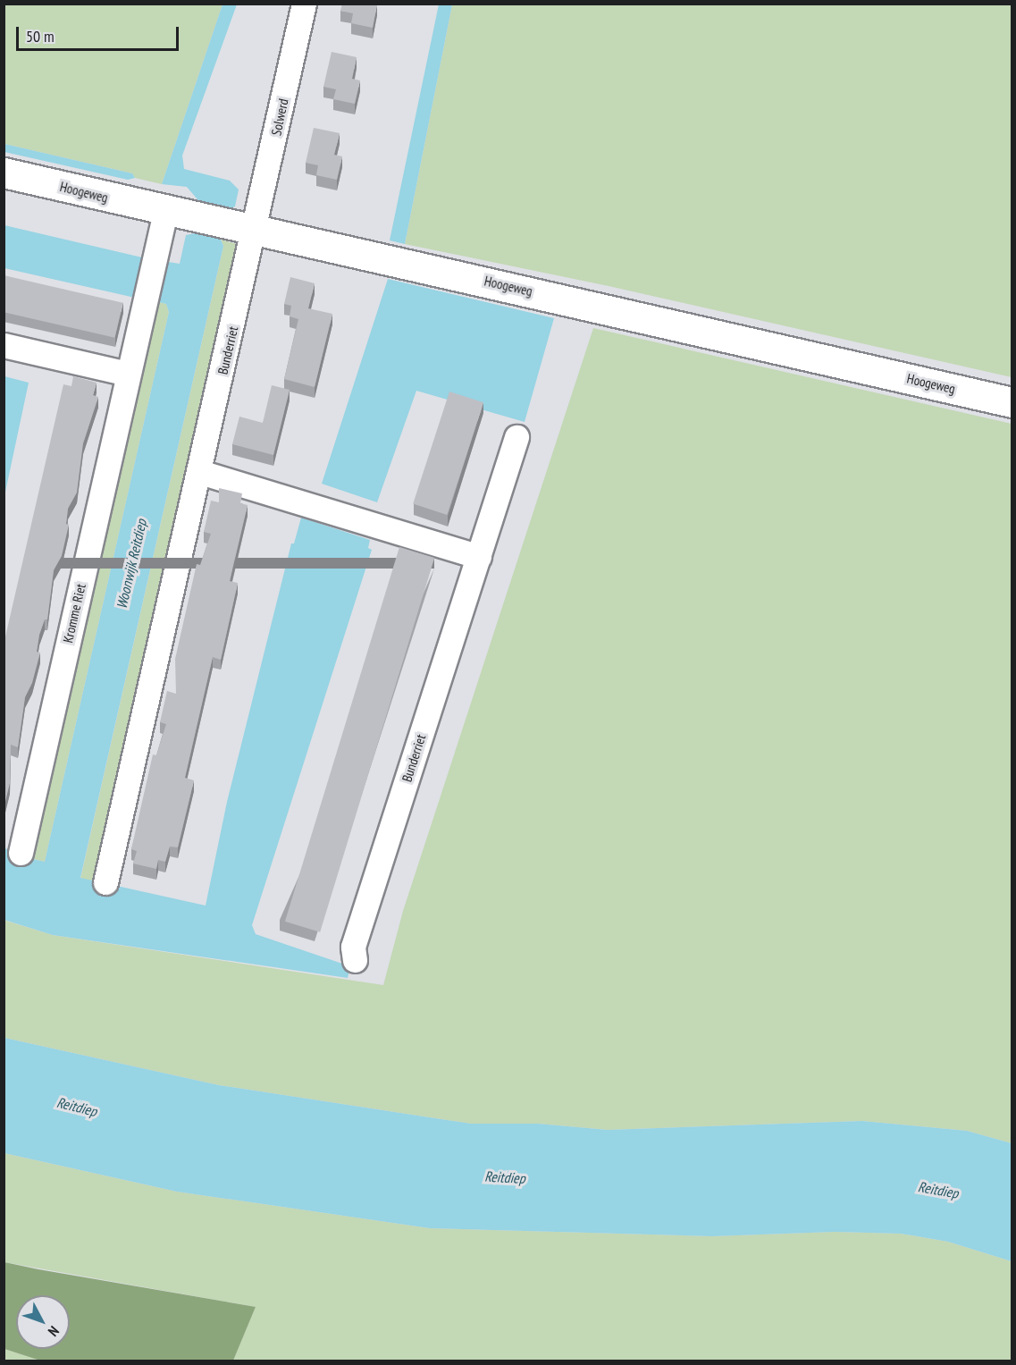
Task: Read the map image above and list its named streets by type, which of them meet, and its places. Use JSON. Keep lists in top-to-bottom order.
{
  "streets": {
    "street": [
      "Solwerd",
      "Hoogeweg",
      "Bunderriet",
      "Kromme Riet"
    ]
  },
  "crossings": [
    ["Solwerd", "Hoogeweg"],
    ["Solwerd", "Bunderriet"],
    ["Hoogeweg", "Bunderriet"],
    ["Hoogeweg", "Kromme Riet"]
  ],
  "water": ["Woonwijk Reitdiep", "Reitdiep"],
  "scale_bar": "50 m",
  "north": "bottom right"
}
